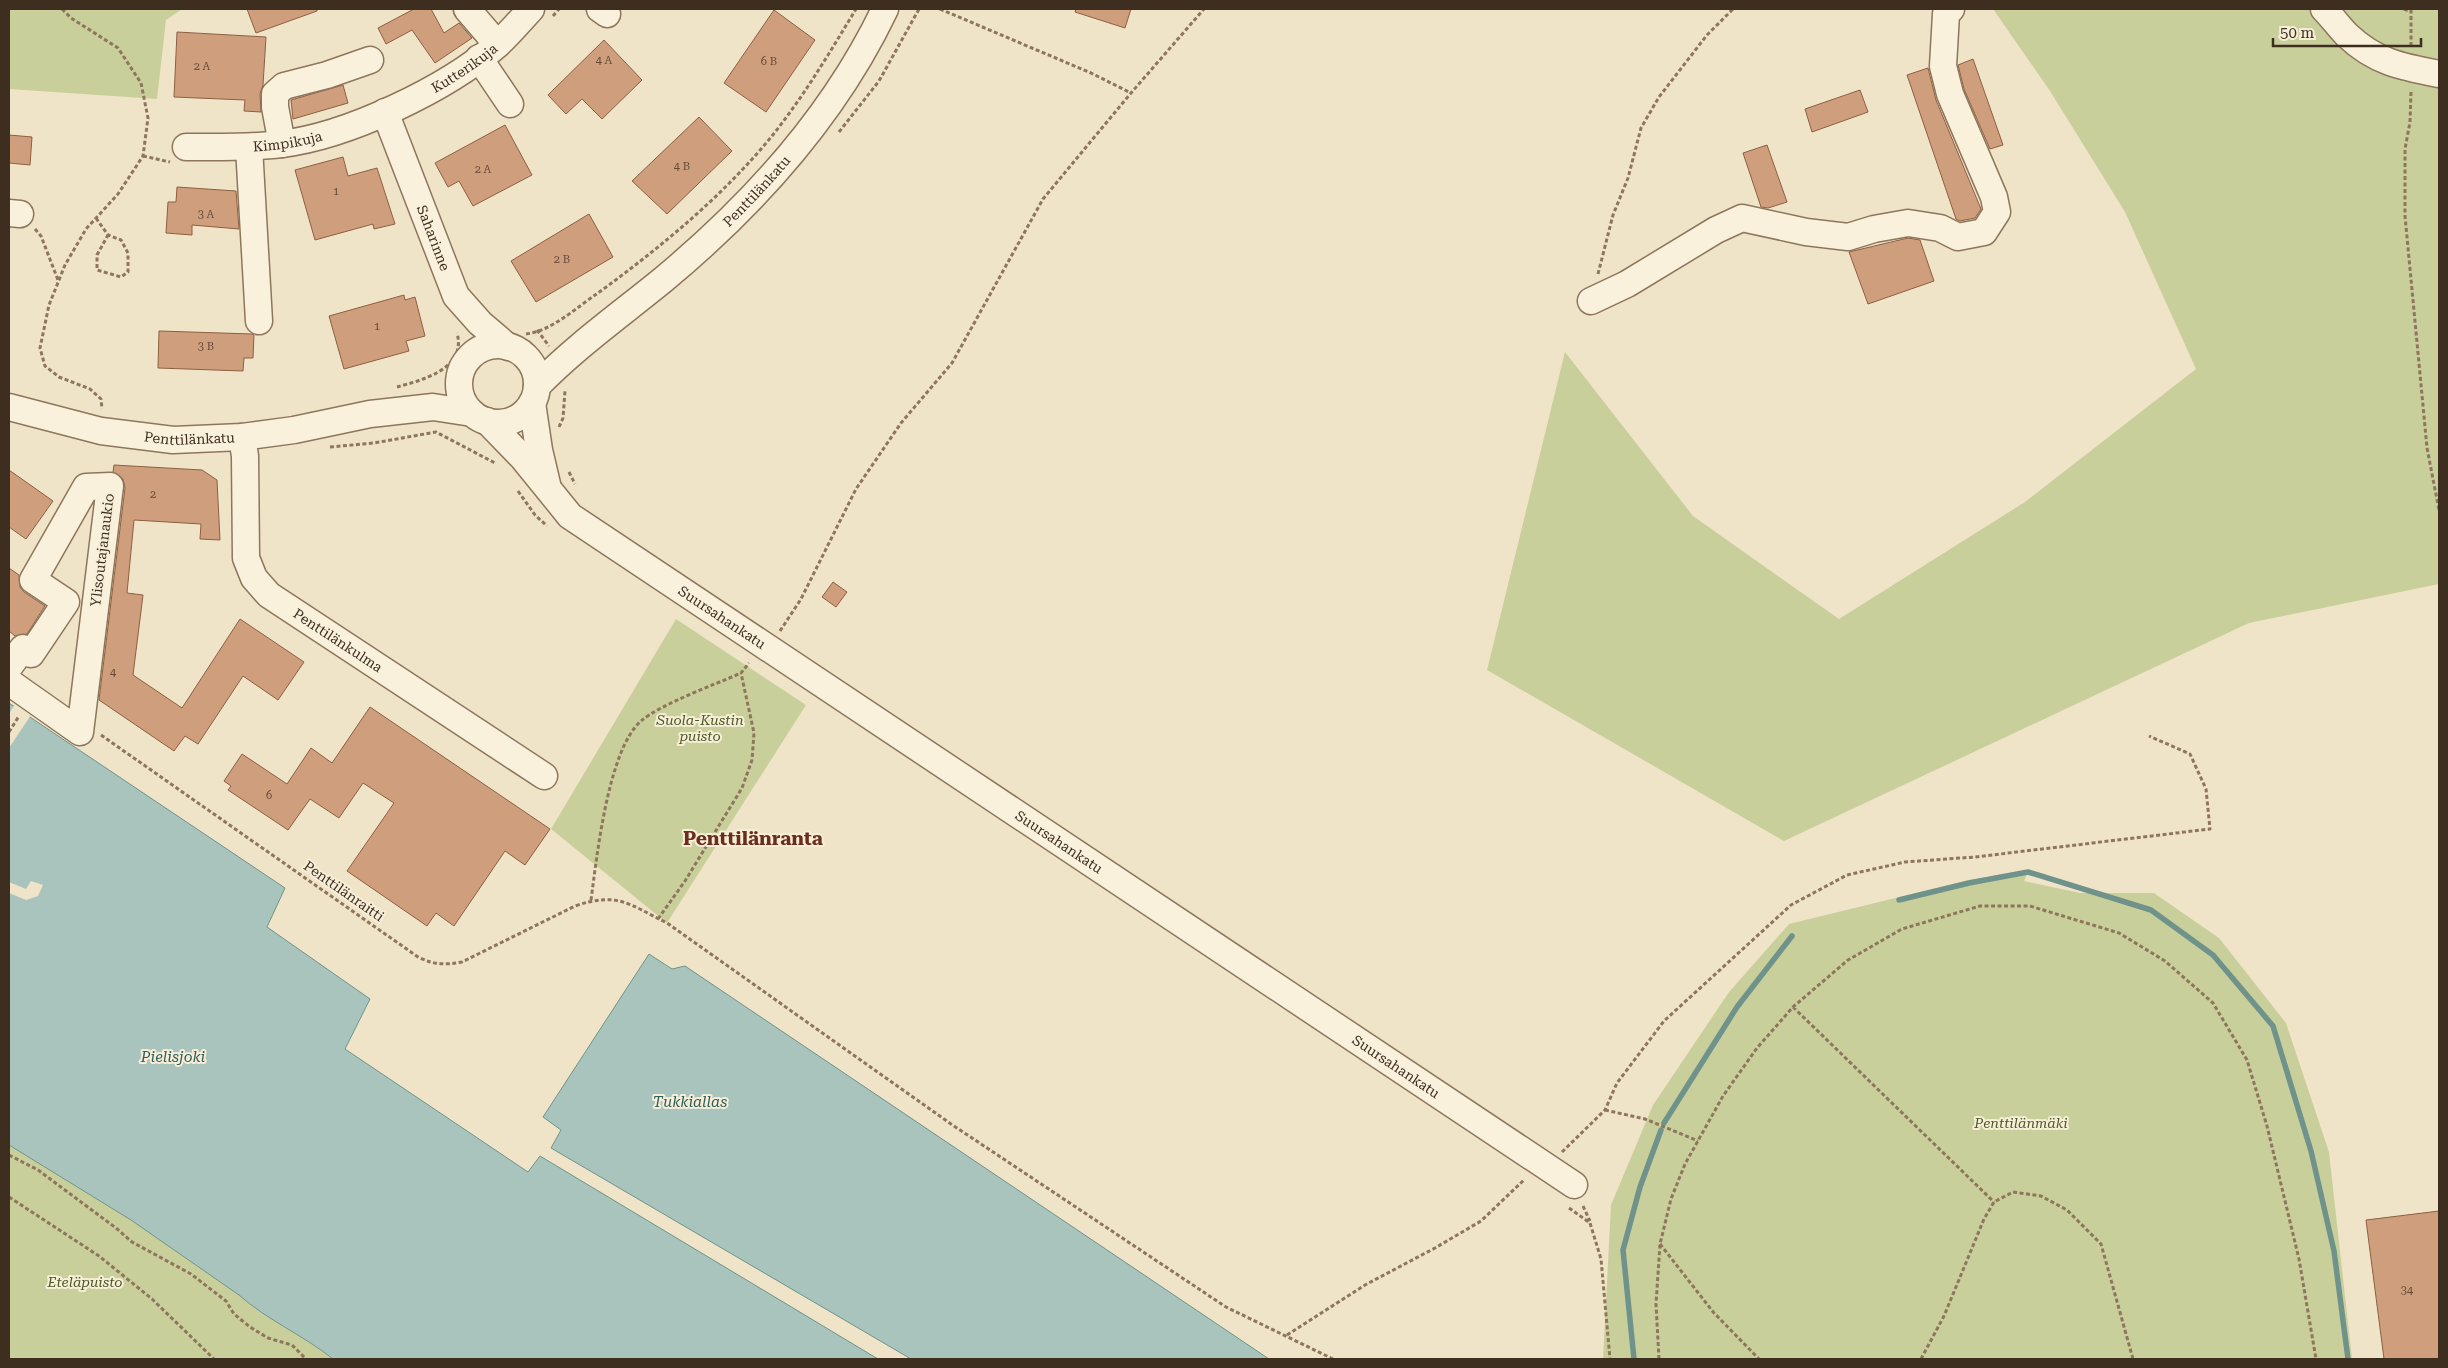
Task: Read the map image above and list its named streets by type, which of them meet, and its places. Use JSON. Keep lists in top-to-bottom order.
{
  "streets": {
    "street": [
      "Kutterikuja",
      "Kimpikuja",
      "Penttilänkatu",
      "Saharinne",
      "Ylisoutajanaukio",
      "Suursahankatu",
      "Penttilänkulma"
    ],
    "path": ["Penttilänraitti"]
  },
  "crossings": [
    ["Kutterikuja", "Kimpikuja"],
    ["Kutterikuja", "Saharinne"],
    ["Kimpikuja", "Saharinne"],
    ["Penttilänkatu", "Saharinne"],
    ["Penttilänkatu", "Suursahankatu"],
    ["Penttilänkatu", "Penttilänkulma"],
    ["Saharinne", "Suursahankatu"],
    ["Ylisoutajanaukio", "Penttilänraitti"]
  ],
  "districts": ["Penttilänranta"],
  "water": ["Pielisjoki", "Tukkiallas"],
  "parks": ["Suola-Kustin puisto", "Penttilänmäki", "Eteläpuisto"],
  "house_numbers": [
    "4 A",
    "6 B",
    "2 A",
    "4 B",
    "2 A",
    "1",
    "3 A",
    "2 B",
    "1",
    "3 B",
    "2",
    "4",
    "6",
    "34"
  ],
  "scale_bar": "50 m"
}
